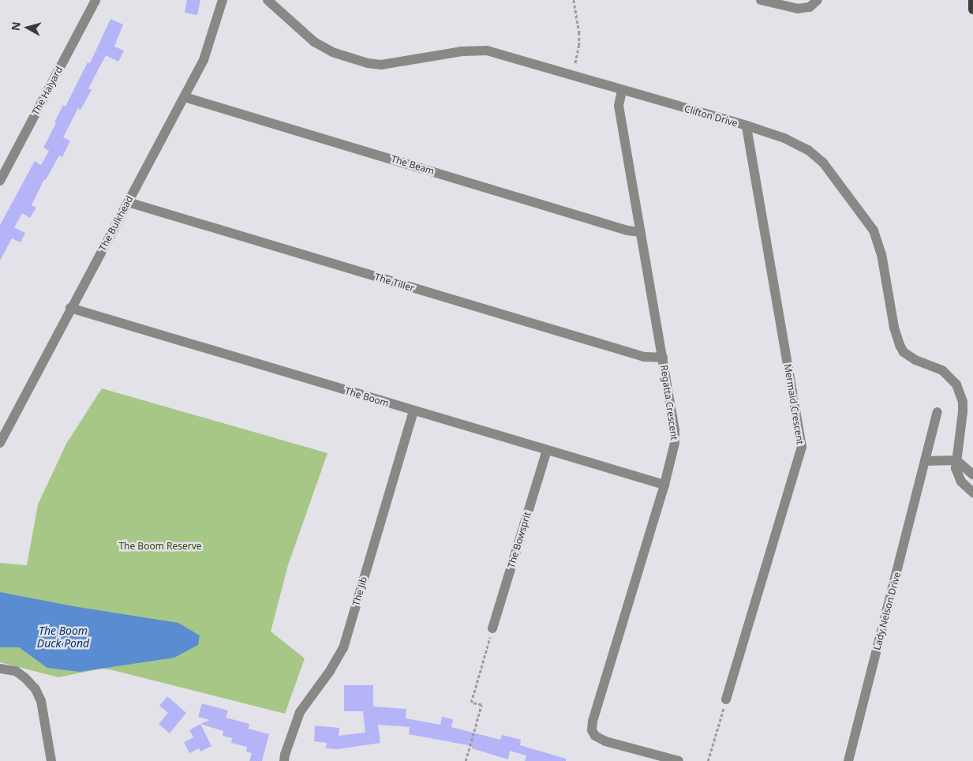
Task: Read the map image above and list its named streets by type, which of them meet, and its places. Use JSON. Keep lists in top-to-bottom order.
{
  "streets": {
    "street": [
      "The Halyard",
      "Clifton Drive",
      "The Beam",
      "The Bulkhead",
      "The Tiller",
      "The Boom",
      "Regatta Crescent",
      "Mermaid Crescent",
      "The Bowsprit",
      "The Jib",
      "Lady Nelson Drive"
    ]
  },
  "crossings": [
    ["Clifton Drive", "Regatta Crescent"],
    ["Clifton Drive", "Mermaid Crescent"],
    ["The Beam", "The Bulkhead"],
    ["The Beam", "Regatta Crescent"],
    ["The Bulkhead", "The Tiller"],
    ["The Bulkhead", "The Boom"],
    ["The Tiller", "Regatta Crescent"],
    ["The Boom", "Regatta Crescent"],
    ["The Boom", "The Bowsprit"],
    ["The Boom", "The Jib"]
  ],
  "water": ["The Boom Duck Pond"],
  "parks": ["The Boom Reserve"],
  "north": "left"
}
